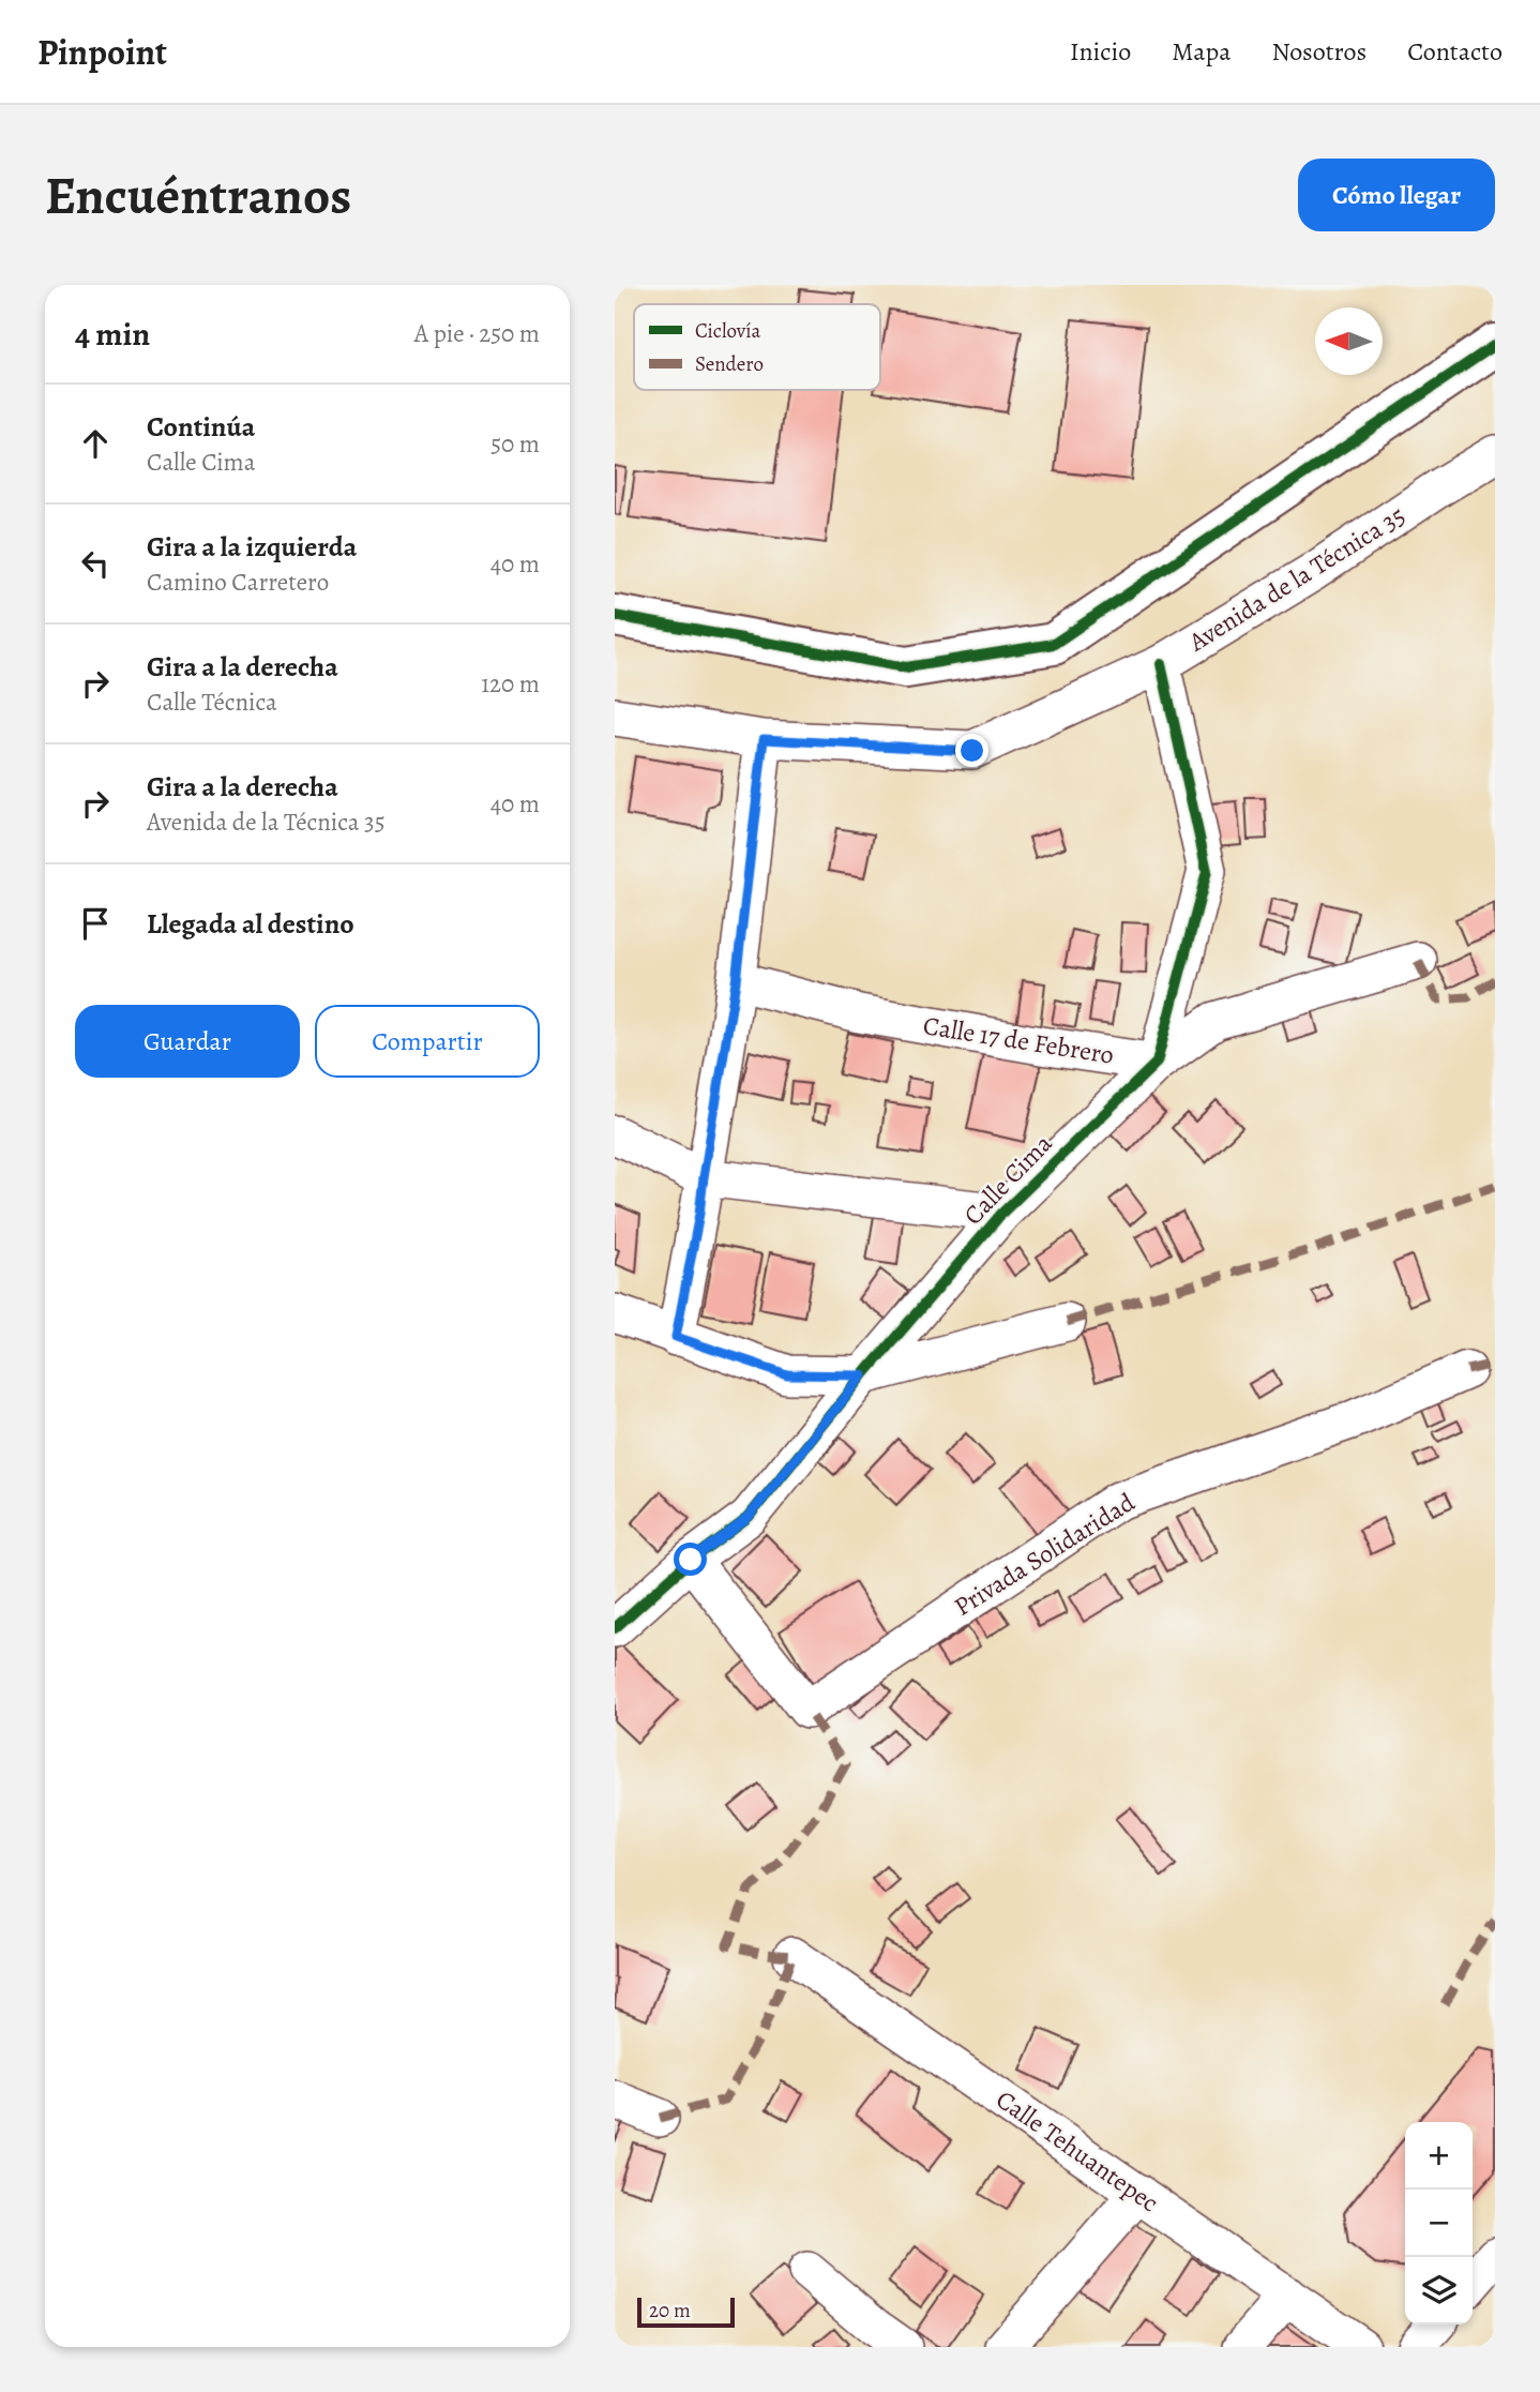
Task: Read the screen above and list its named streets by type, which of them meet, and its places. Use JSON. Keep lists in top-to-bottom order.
{
  "streets": {
    "street": [
      "Avenida de la Técnica 35",
      "Calle 17 de Febrero",
      "Calle Cima",
      "Privada Solidaridad",
      "Calle Tehuantepec"
    ]
  },
  "crossings": [
    ["Calle 17 de Febrero", "Calle Cima"],
    ["Calle Cima", "Privada Solidaridad"]
  ],
  "legend": ["Ciclovía", "Sendero"],
  "scale_bar": "20 m",
  "north": "left",
  "page": {
    "header": "Pinpoint",
    "nav": [
      "Inicio",
      "Mapa",
      "Nosotros",
      "Contacto"
    ],
    "buttons": [
      "Cómo llegar",
      ["Guardar", "Compartir"]
    ],
    "title": "Encuéntranos",
    "heading": ["4 min", "A pie · 250 m"],
    "list": [
      ["Continúa", "Calle Cima", "50 m"],
      ["Gira a la izquierda", "Camino Carretero", "40 m"],
      ["Gira a la derecha", "Calle Técnica", "120 m"],
      ["Gira a la derecha", "Avenida de la Técnica 35", "40 m"],
      "Llegada al destino"
    ],
    "map_buttons": ["+", "−"],
    "scale": "20 m"
  }
}
